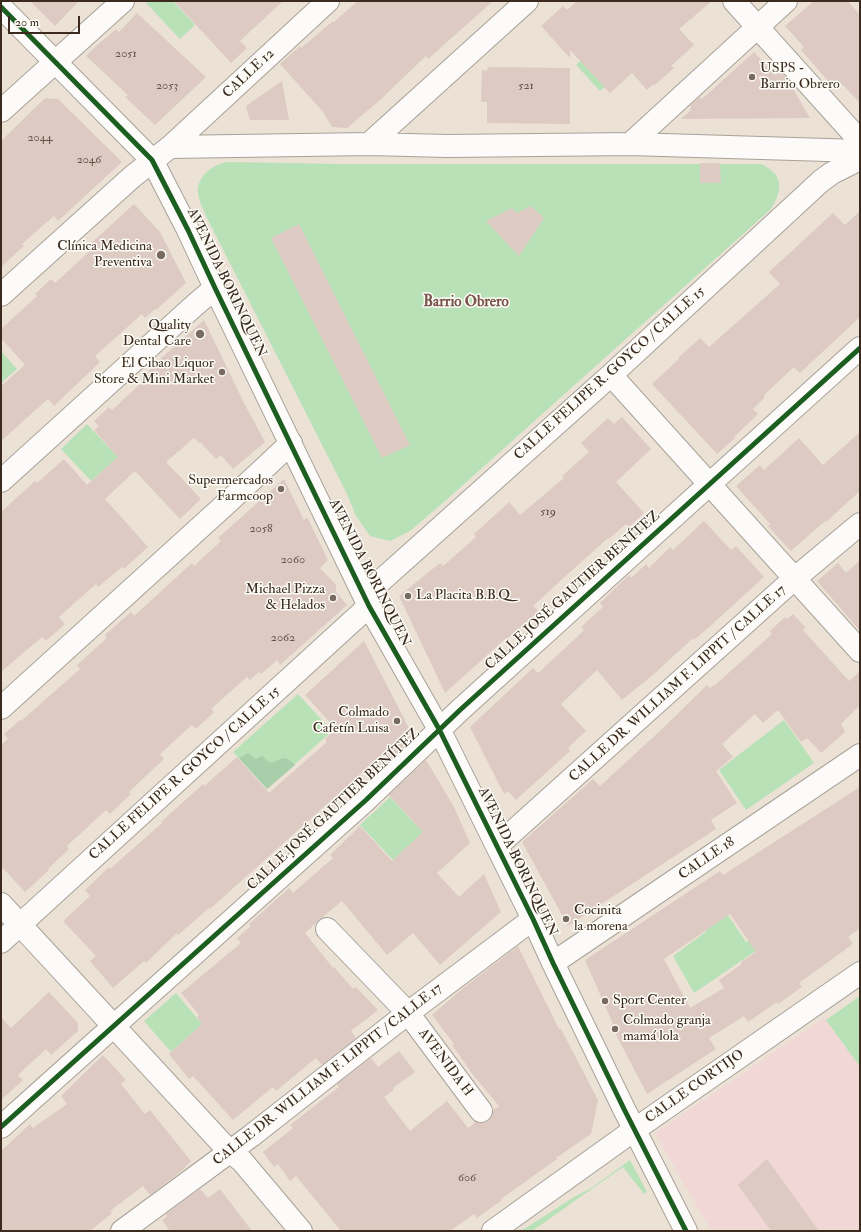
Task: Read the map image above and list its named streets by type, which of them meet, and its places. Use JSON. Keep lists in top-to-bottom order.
{
  "streets": {
    "street": [
      "CALLE 12",
      "AVENIDA BORINQUEN",
      "CALLE FELIPE R. GOYCO / CALLE 15",
      "CALLE JOSÉ GAUTIER BENÍTEZ",
      "CALLE DR. WILLIAM F. LIPPIT / CALLE 17",
      "CALLE 18",
      "AVENIDA H",
      "CALLE CORTIJO"
    ]
  },
  "crossings": [
    ["CALLE 12", "AVENIDA BORINQUEN"],
    ["AVENIDA BORINQUEN", "CALLE FELIPE R. GOYCO / CALLE 15"],
    ["AVENIDA BORINQUEN", "CALLE JOSÉ GAUTIER BENÍTEZ"],
    ["AVENIDA BORINQUEN", "CALLE DR. WILLIAM F. LIPPIT / CALLE 17"],
    ["AVENIDA BORINQUEN", "CALLE 18"],
    ["AVENIDA BORINQUEN", "CALLE CORTIJO"],
    ["CALLE DR. WILLIAM F. LIPPIT / CALLE 17", "AVENIDA H"]
  ],
  "districts": ["Barrio Obrero"],
  "places": [
    "USPS - Barrio Obrero",
    "Clínica Medicina Preventiva",
    "Quality Dental Care",
    "El Cibao Liquor Store & Mini Market",
    "Supermercados Farmcoop",
    "La Placita B.B.Q",
    "Michael Pizza & Helados",
    "Colmado Cafetín Luisa",
    "Cocinita la morena",
    "Sport Center",
    "Colmado granja mamá lola"
  ],
  "house_numbers": [
    "2051",
    "2053",
    "521",
    "2044",
    "2046",
    "519",
    "2058",
    "2060",
    "2062",
    "606"
  ],
  "scale_bar": "20 m"
}
